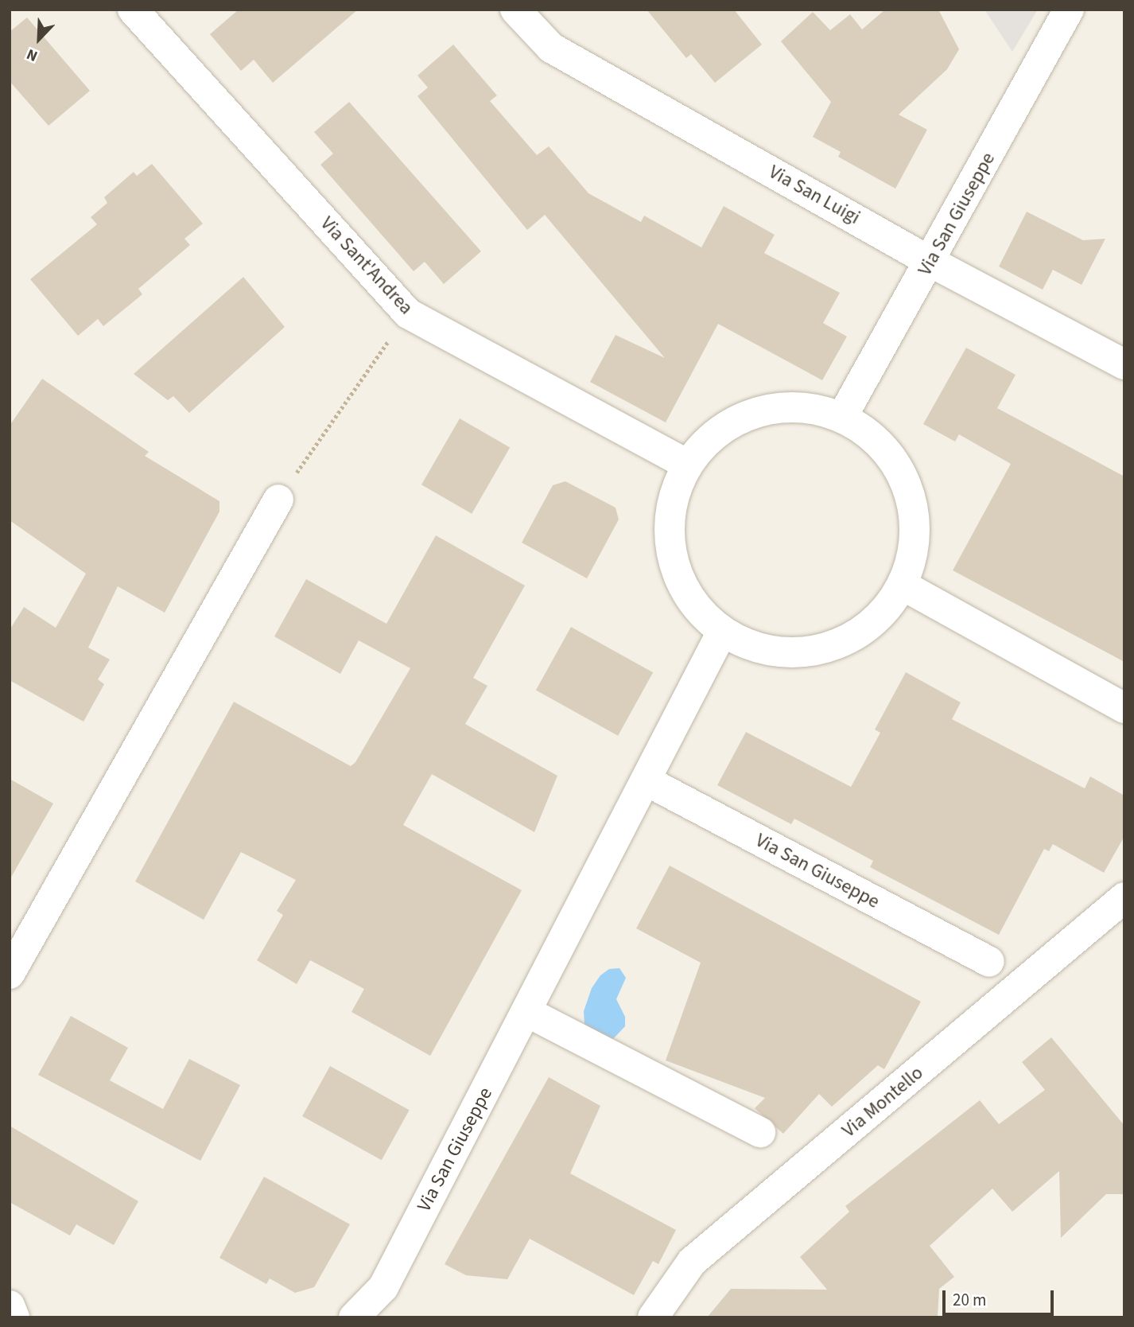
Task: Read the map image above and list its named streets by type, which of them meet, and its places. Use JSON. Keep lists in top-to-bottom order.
{
  "streets": {
    "street": [
      "Via San Luigi",
      "Via San Giuseppe",
      "Via Sant'Andrea",
      "Via Montello"
    ]
  },
  "crossings": [
    ["Via San Luigi", "Via San Giuseppe"]
  ],
  "scale_bar": "20 m",
  "north": "bottom left"
}
